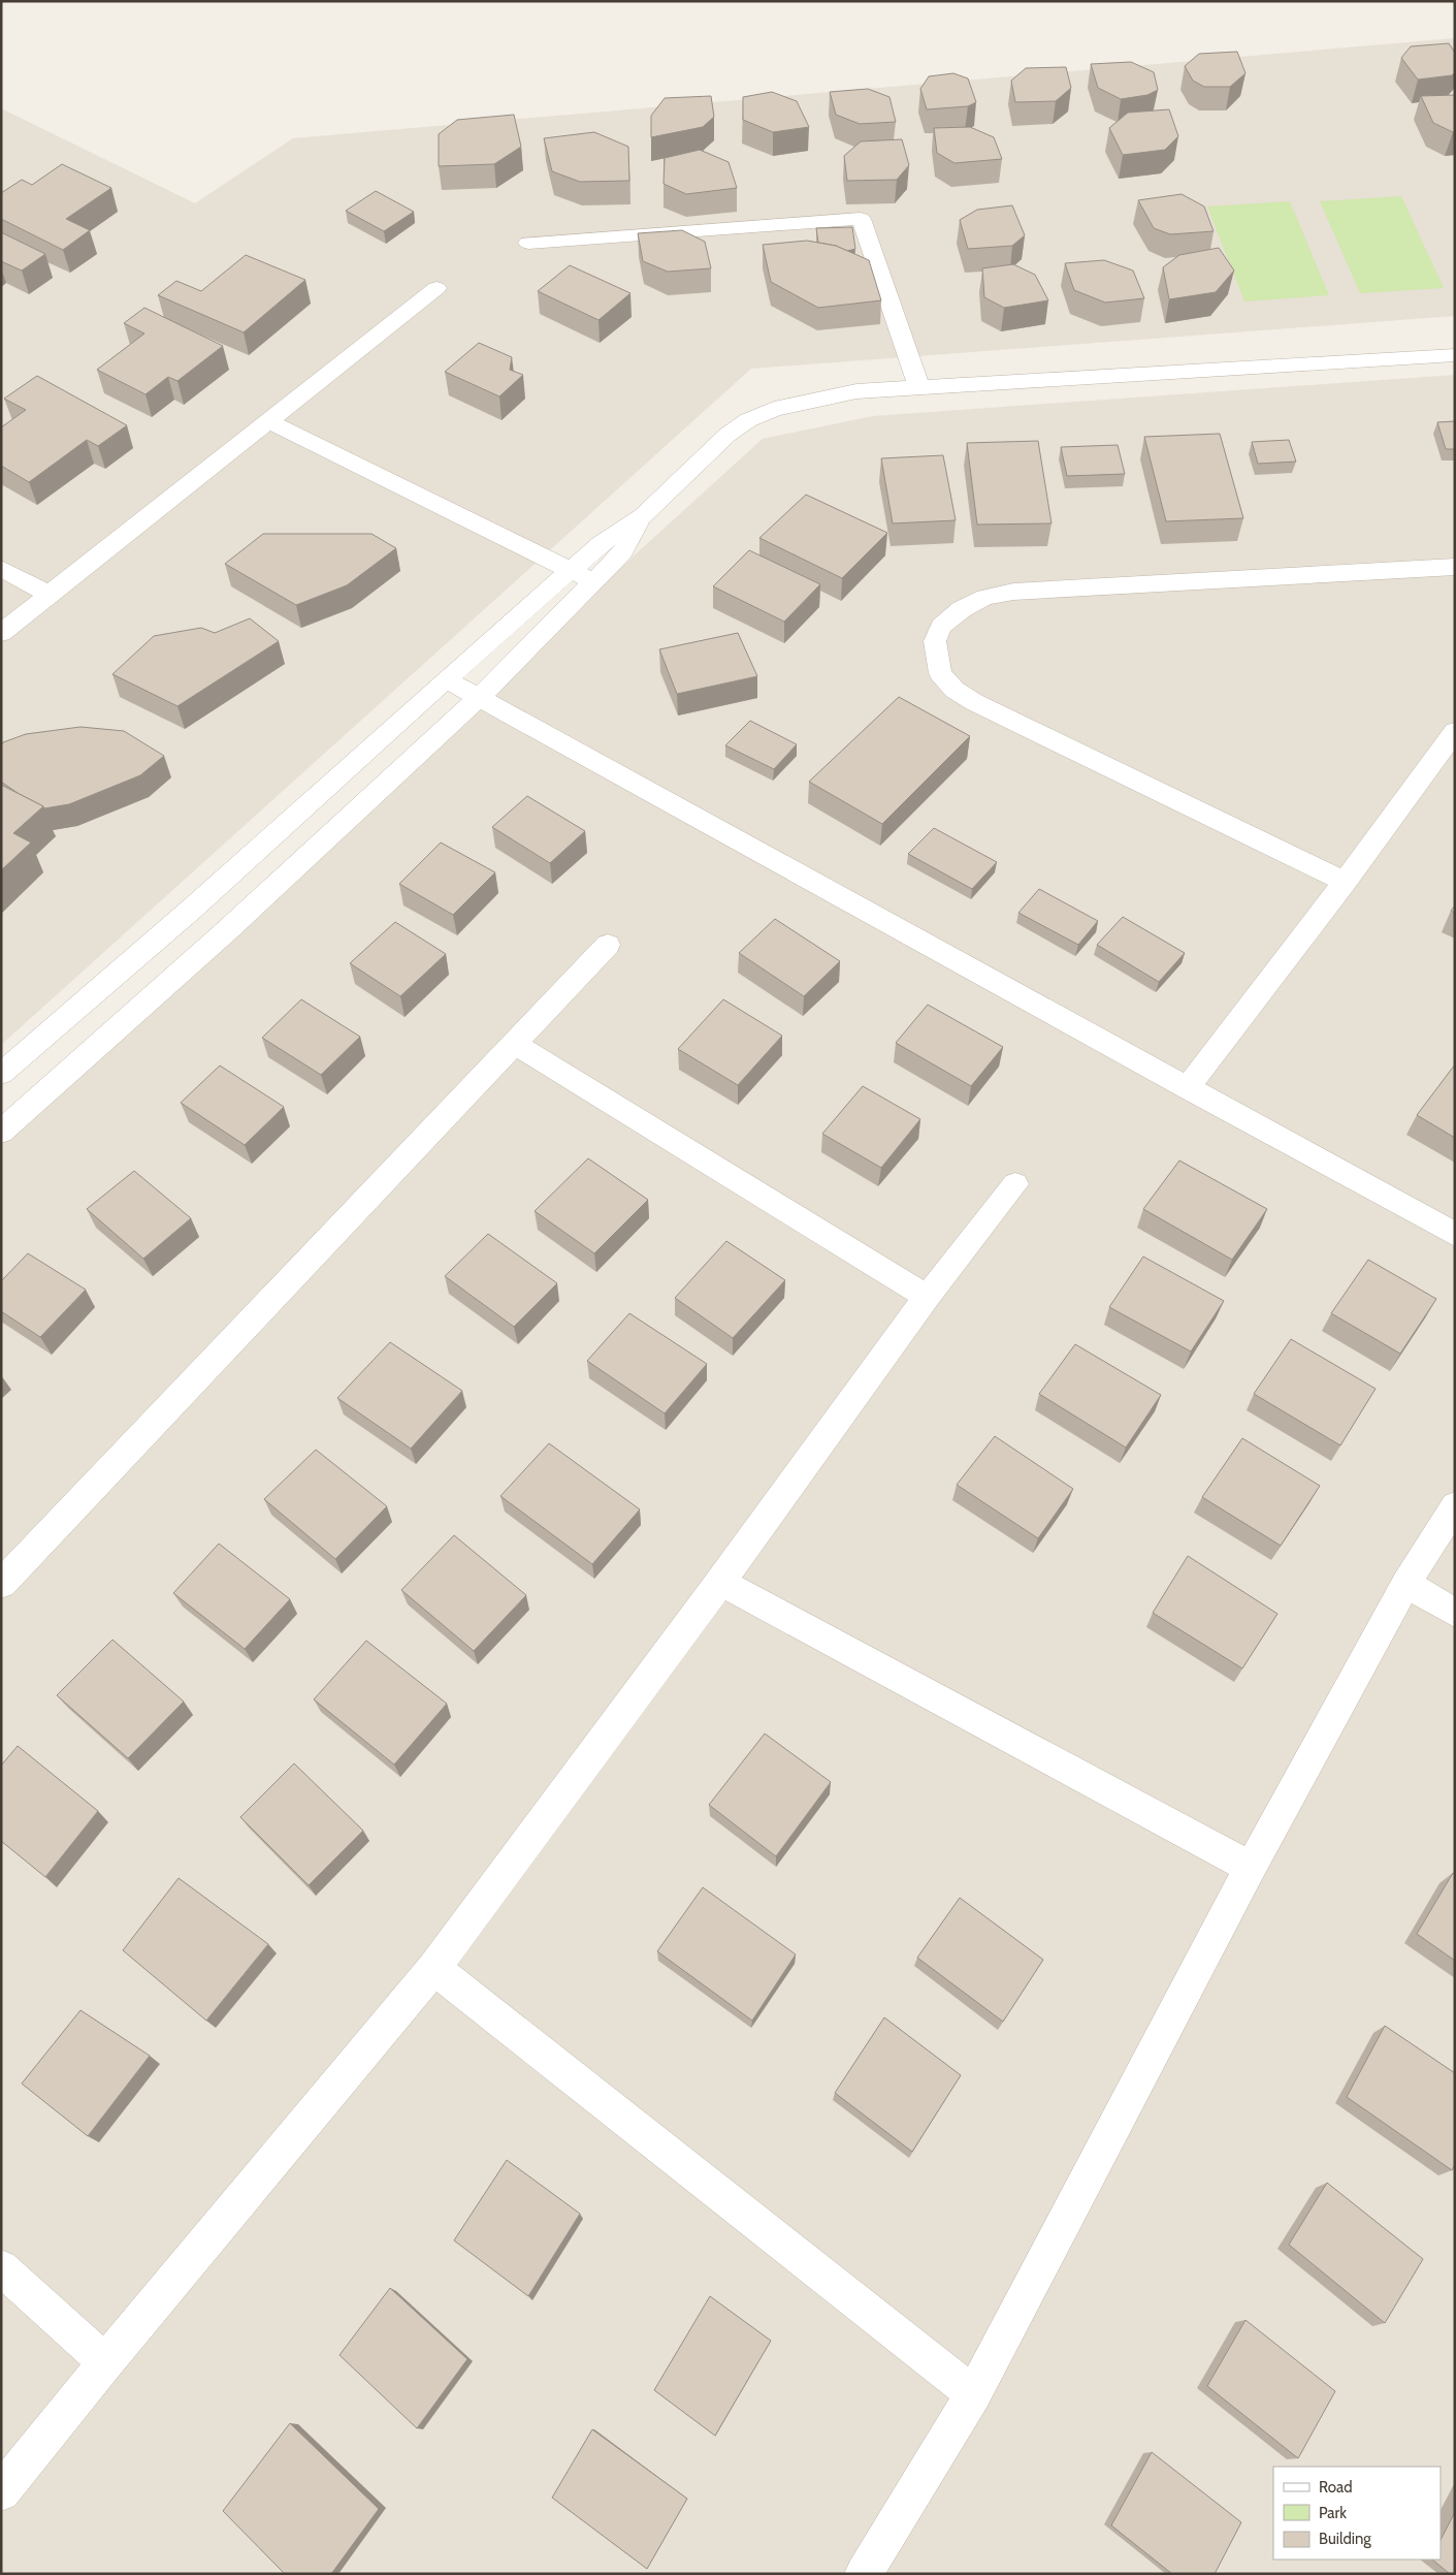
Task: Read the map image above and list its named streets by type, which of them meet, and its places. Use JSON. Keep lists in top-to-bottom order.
{
  "legend": ["Road", "Park", "Building"]
}
